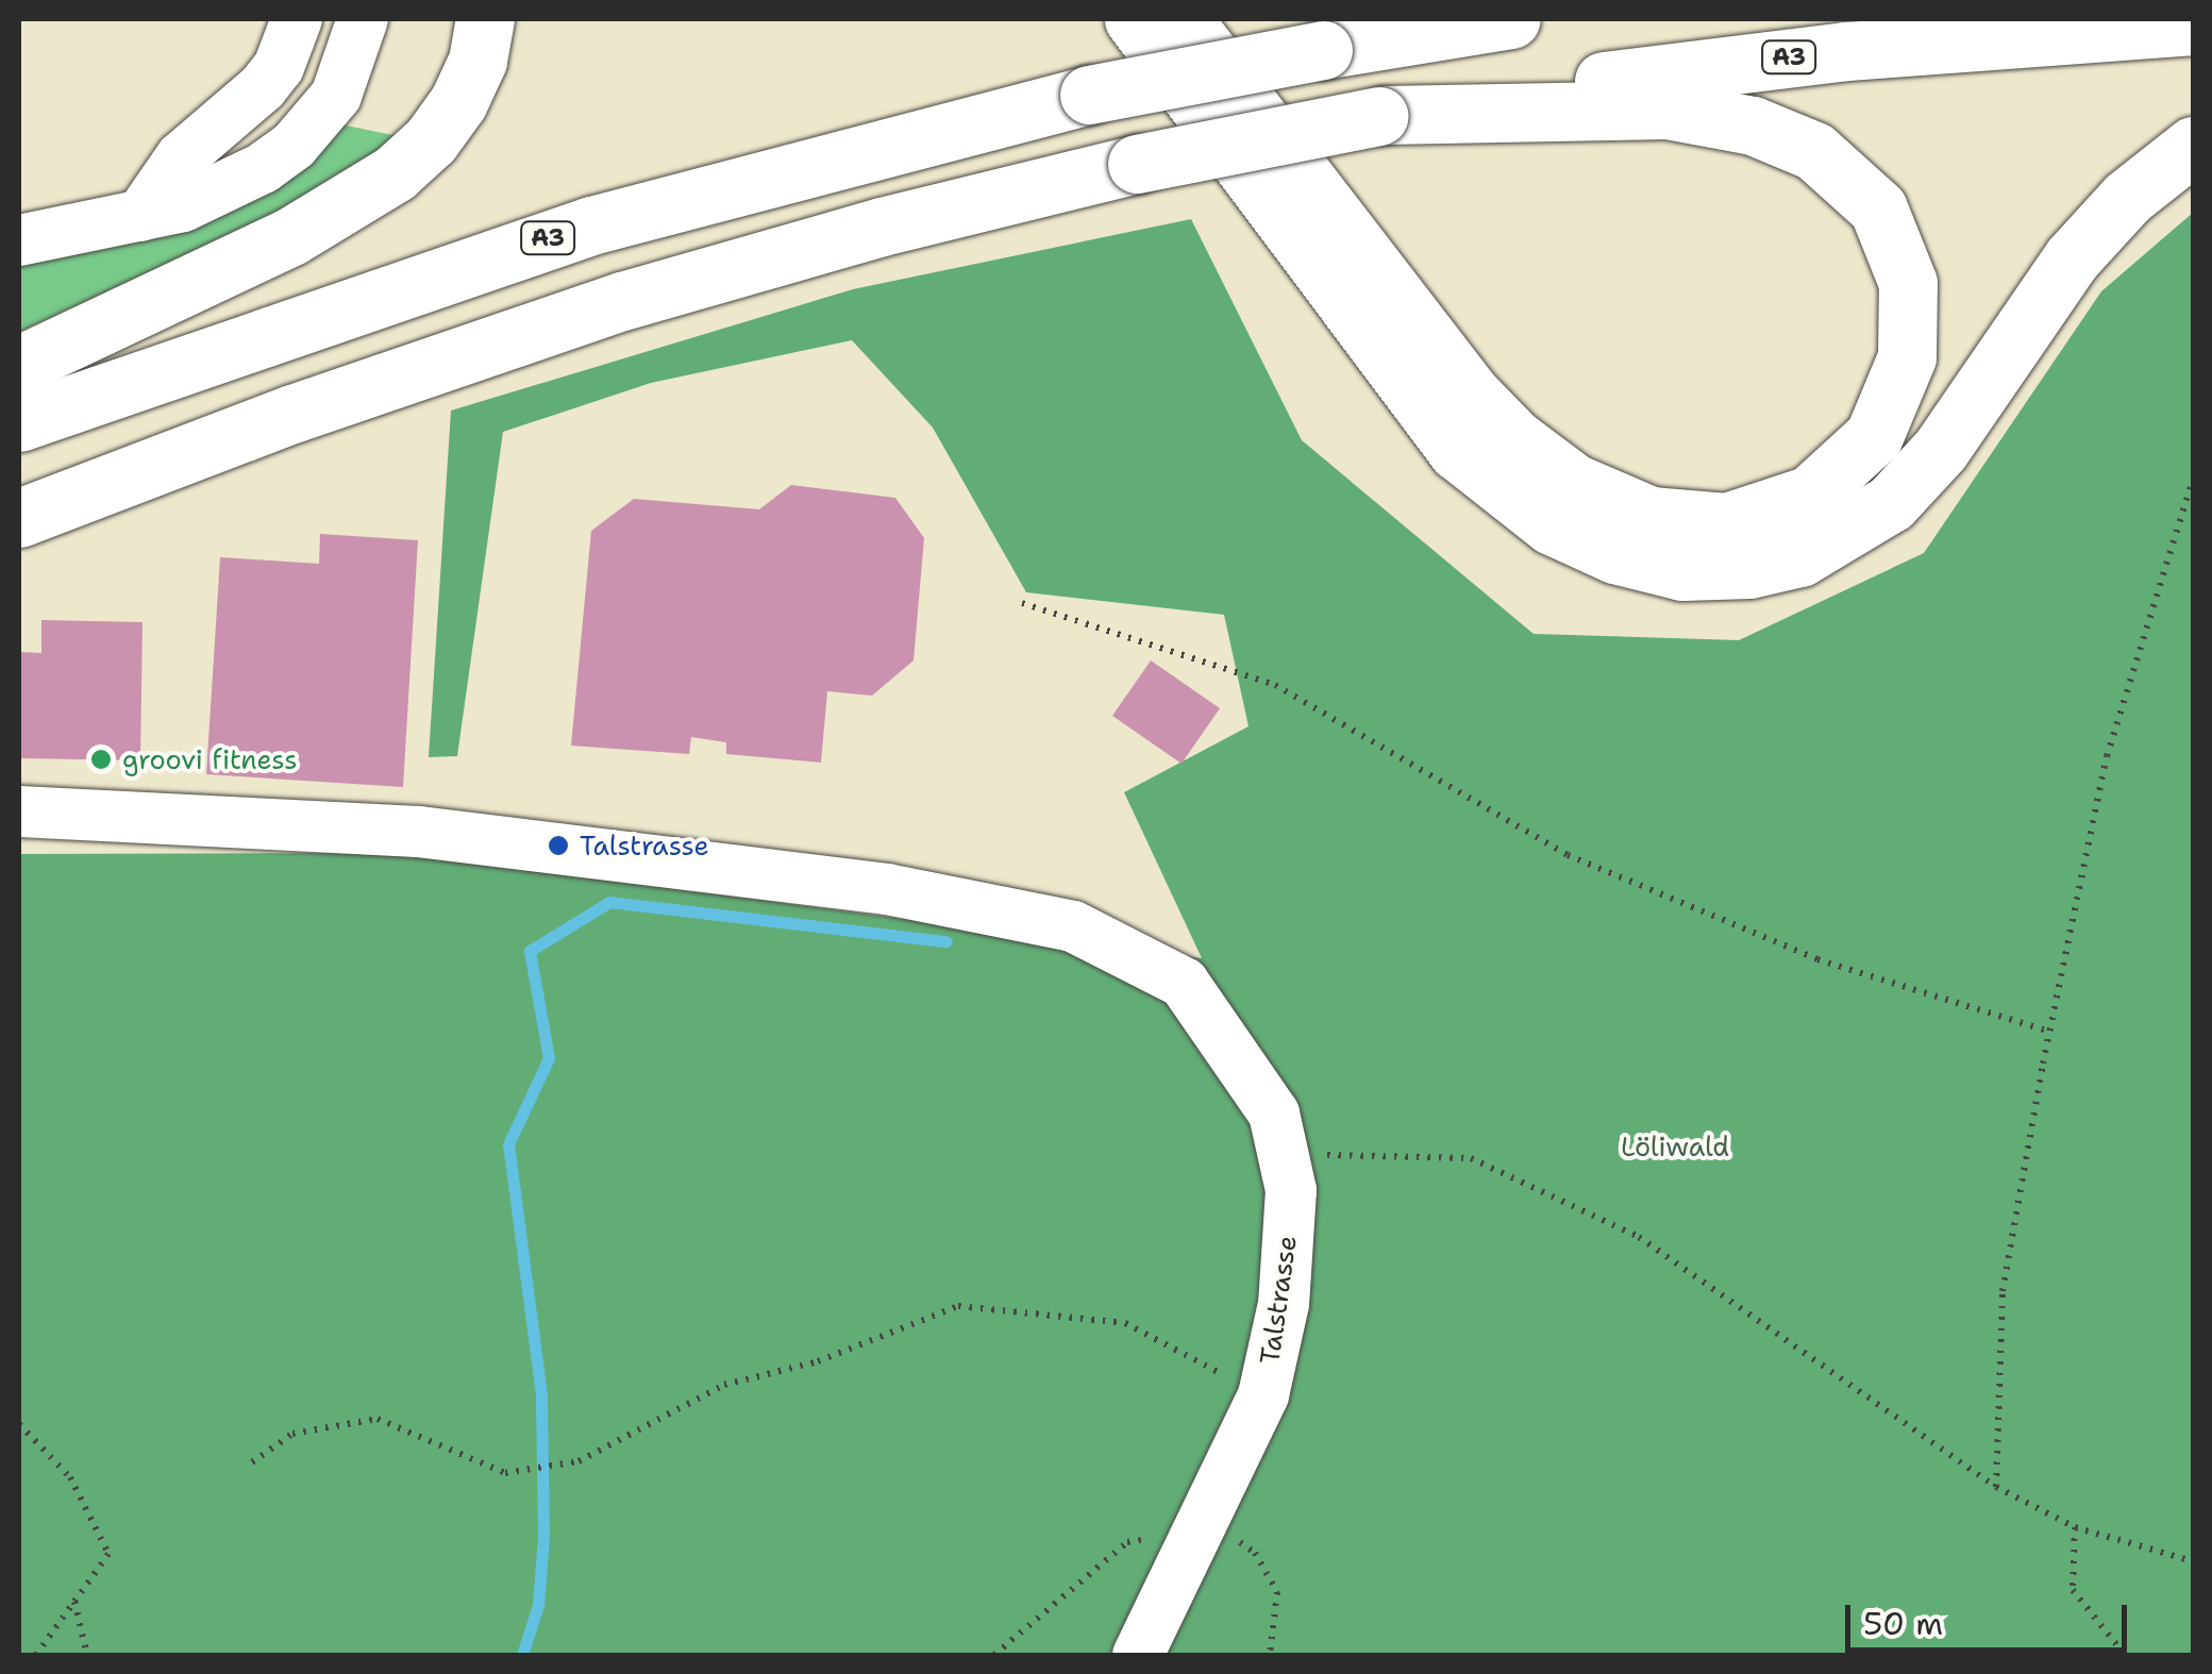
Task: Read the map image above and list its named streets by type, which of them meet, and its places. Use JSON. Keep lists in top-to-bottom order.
{
  "streets": {
    "highway": ["A3"],
    "street": ["Talstrasse"]
  },
  "parks": ["Löliwald"],
  "places": ["groovi fitness", "Talstrasse"],
  "scale_bar": "50 m"
}
